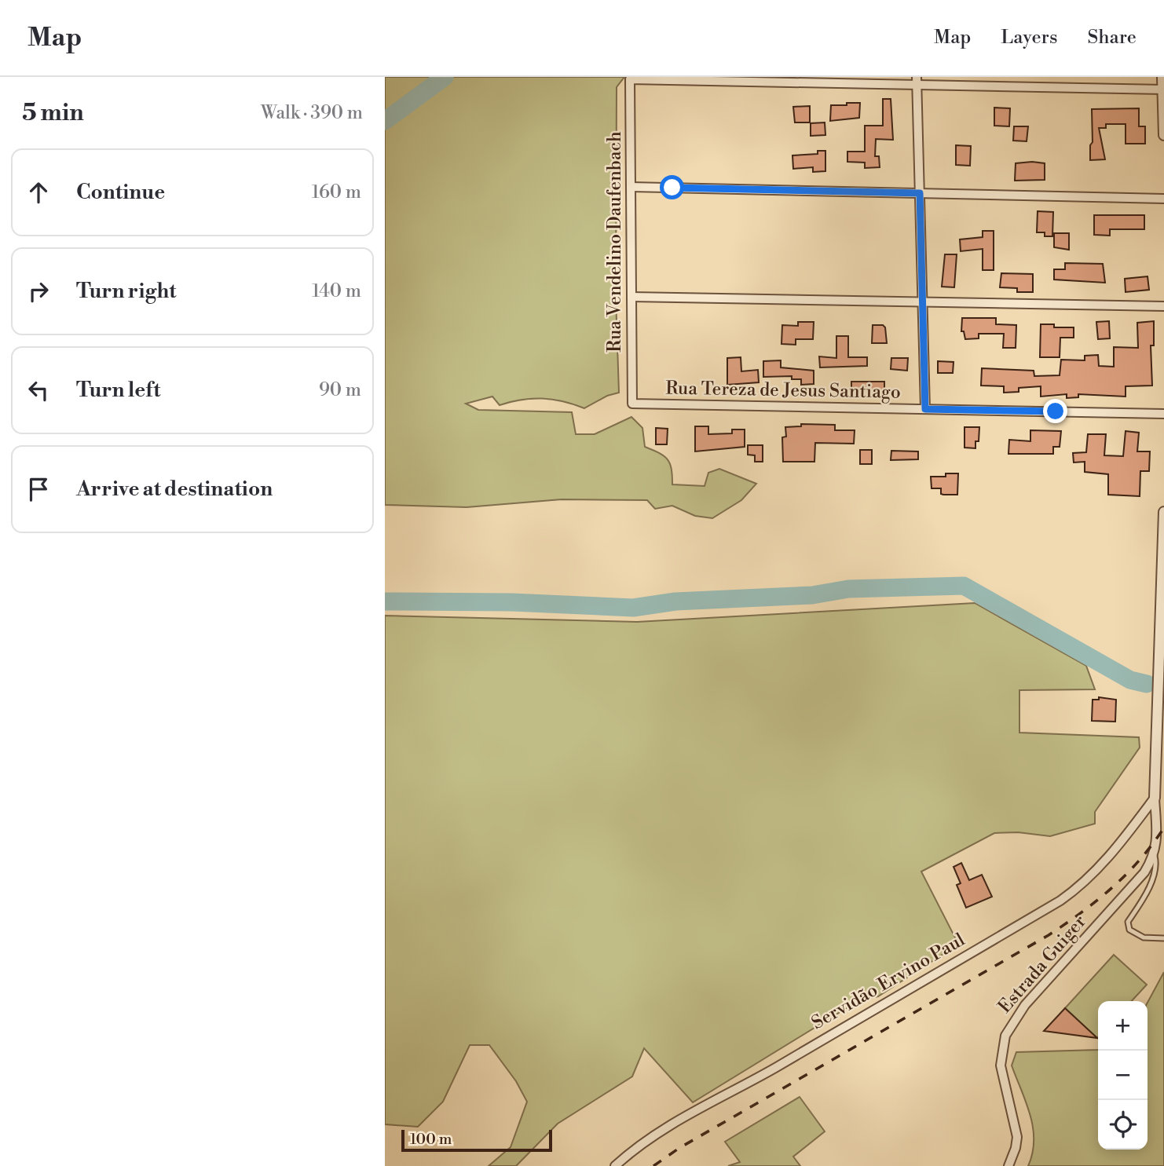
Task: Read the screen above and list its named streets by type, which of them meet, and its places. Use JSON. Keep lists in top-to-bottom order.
{
  "streets": {
    "street": [
      "Rua Vendelino Daufenbach",
      "Rua Tereza de Jesus Santiago",
      "Estrada Guiger",
      "Servidão Ervino Paul"
    ]
  },
  "crossings": [
    ["Rua Vendelino Daufenbach", "Rua Tereza de Jesus Santiago"]
  ],
  "scale_bar": "100 m",
  "page": {
    "header": "Map",
    "nav": ["Map", "Layers", "Share"],
    "heading": ["5 min", "Walk · 390 m"],
    "list": [
      ["Continue", "160 m"],
      ["Turn right", "140 m"],
      ["Turn left", "90 m"],
      "Arrive at destination"
    ],
    "map_buttons": ["+", "−"],
    "scale": "100 m"
  }
}
